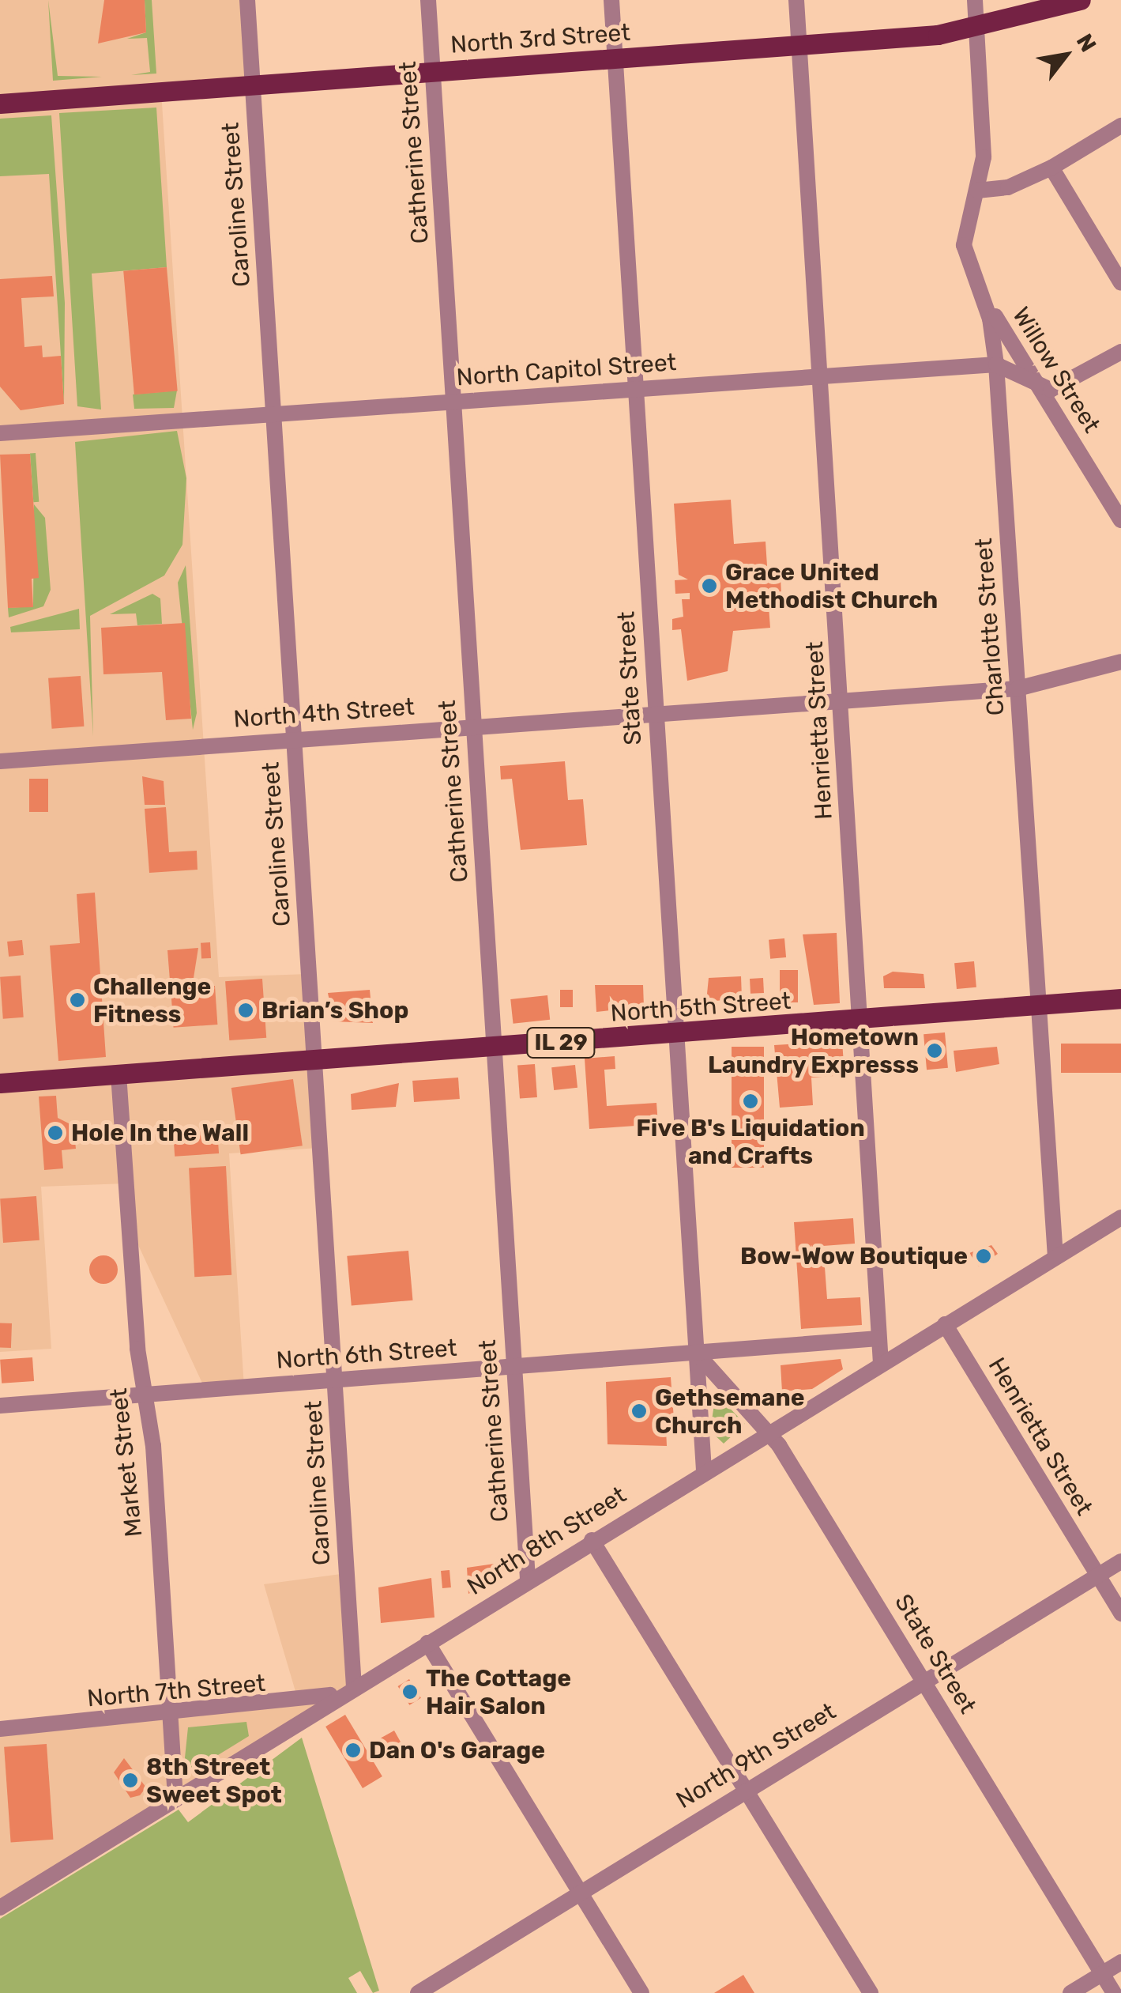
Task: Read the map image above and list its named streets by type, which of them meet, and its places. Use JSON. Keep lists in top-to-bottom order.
{
  "streets": {
    "main road": ["North 3rd Street", "North 5th Street", "IL 29"],
    "street": [
      "Catherine Street",
      "Caroline Street",
      "North Capitol Street",
      "Willow Street",
      "Charlotte Street",
      "State Street",
      "North 4th Street",
      "Henrietta Street",
      "North 6th Street",
      "Market Street",
      "North 8th Street",
      "North 7th Street",
      "North 9th Street"
    ]
  },
  "crossings": [
    ["North 3rd Street", "Catherine Street"],
    ["North 3rd Street", "Caroline Street"],
    ["North 3rd Street", "Charlotte Street"],
    ["North 3rd Street", "State Street"],
    ["North 3rd Street", "Henrietta Street"],
    ["Catherine Street", "North Capitol Street"],
    ["Catherine Street", "North 4th Street"],
    ["Catherine Street", "North 5th Street"],
    ["Catherine Street", "North 6th Street"],
    ["Catherine Street", "North 8th Street"],
    ["Caroline Street", "North Capitol Street"],
    ["Caroline Street", "North 4th Street"],
    ["Caroline Street", "North 5th Street"],
    ["Caroline Street", "North 6th Street"],
    ["Caroline Street", "North 8th Street"],
    ["Caroline Street", "North 7th Street"],
    ["North Capitol Street", "Charlotte Street"],
    ["North Capitol Street", "State Street"],
    ["North Capitol Street", "Henrietta Street"],
    ["Willow Street", "Charlotte Street"],
    ["Charlotte Street", "North 4th Street"],
    ["Charlotte Street", "North 5th Street"],
    ["Charlotte Street", "North 8th Street"],
    ["State Street", "North 4th Street"],
    ["State Street", "North 5th Street"],
    ["State Street", "North 6th Street"],
    ["State Street", "North 8th Street"],
    ["State Street", "North 9th Street"],
    ["North 4th Street", "Henrietta Street"],
    ["Henrietta Street", "North 5th Street"],
    ["Henrietta Street", "North 6th Street"],
    ["Henrietta Street", "North 8th Street"],
    ["Henrietta Street", "North 9th Street"],
    ["North 5th Street", "Market Street"],
    ["North 6th Street", "Market Street"],
    ["Market Street", "North 8th Street"],
    ["Market Street", "North 7th Street"],
    ["North 8th Street", "North 7th Street"]
  ],
  "places": [
    "Grace United Methodist Church",
    "Challenge Fitness",
    "Brian’s Shop",
    "Hometown Laundry Expresss",
    "Five B's Liquidation and Crafts",
    "Hole In the Wall",
    "Bow-Wow Boutique",
    "Gethsemane Church",
    "The Cottage Hair Salon",
    "Dan O's Garage",
    "8th Street Sweet Spot"
  ],
  "north": "top right"
}
